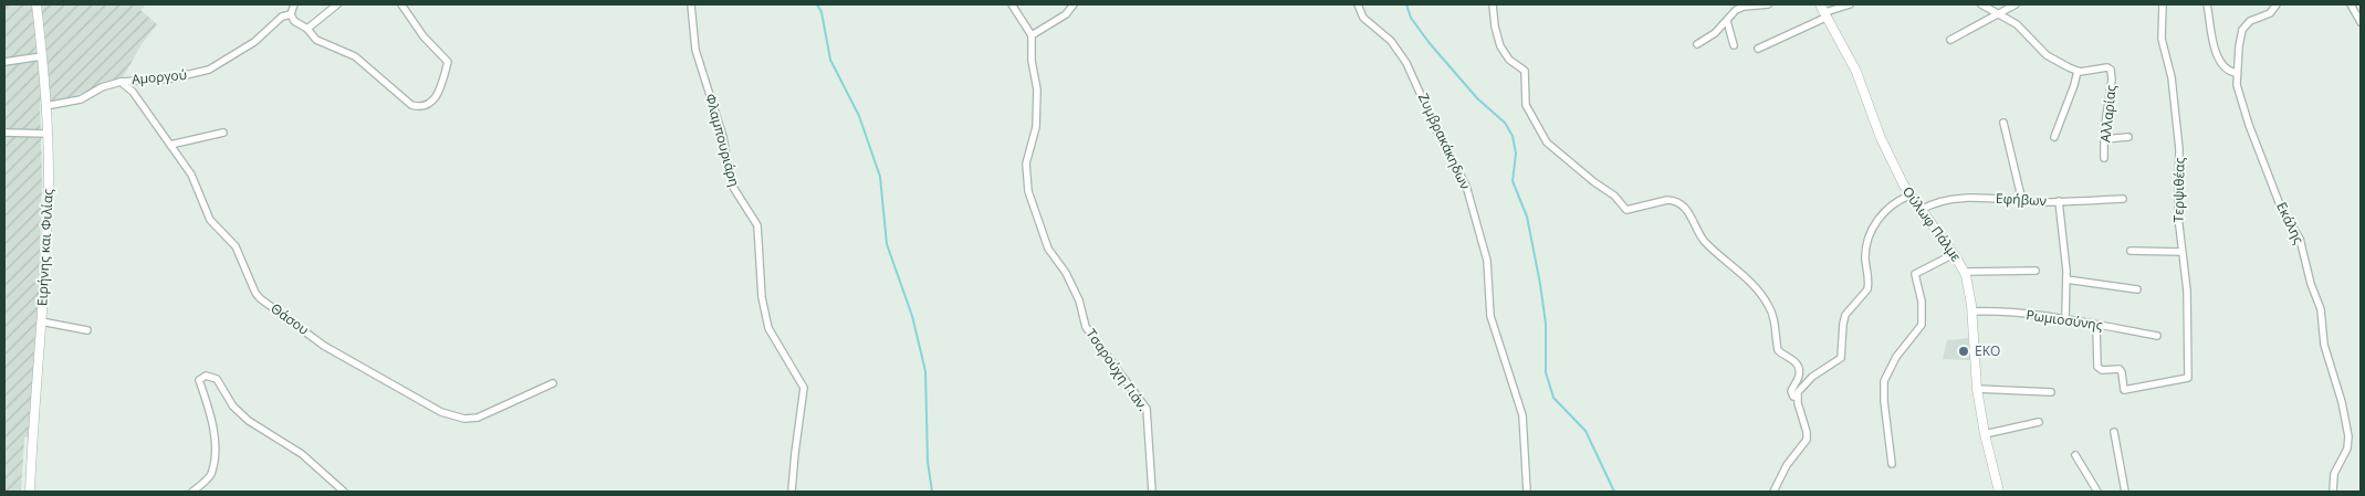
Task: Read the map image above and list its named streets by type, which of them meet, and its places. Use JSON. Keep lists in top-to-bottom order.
{
  "streets": {
    "street": [
      "Αμοργού",
      "Αλλαρίας",
      "Φλαμπουριάρη",
      "Ζυμβρακάκηδων",
      "Τερψιθέας",
      "Εφήβων",
      "Εκάλης",
      "Ούλωφ Πάλμε",
      "Ειρήνης και Φιλίας",
      "Θάσου",
      "Ρωμιοσύνης",
      "Τσαρούχη Γιάν."
    ]
  },
  "crossings": [
    ["Αμοργού", "Ειρήνης και Φιλίας"],
    ["Αμοργού", "Θάσου"],
    ["Τερψιθέας", "Ρωμιοσύνης"],
    ["Εφήβων", "Ούλωφ Πάλμε"],
    ["Ούλωφ Πάλμε", "Ρωμιοσύνης"]
  ],
  "places": ["EKO"]
}
